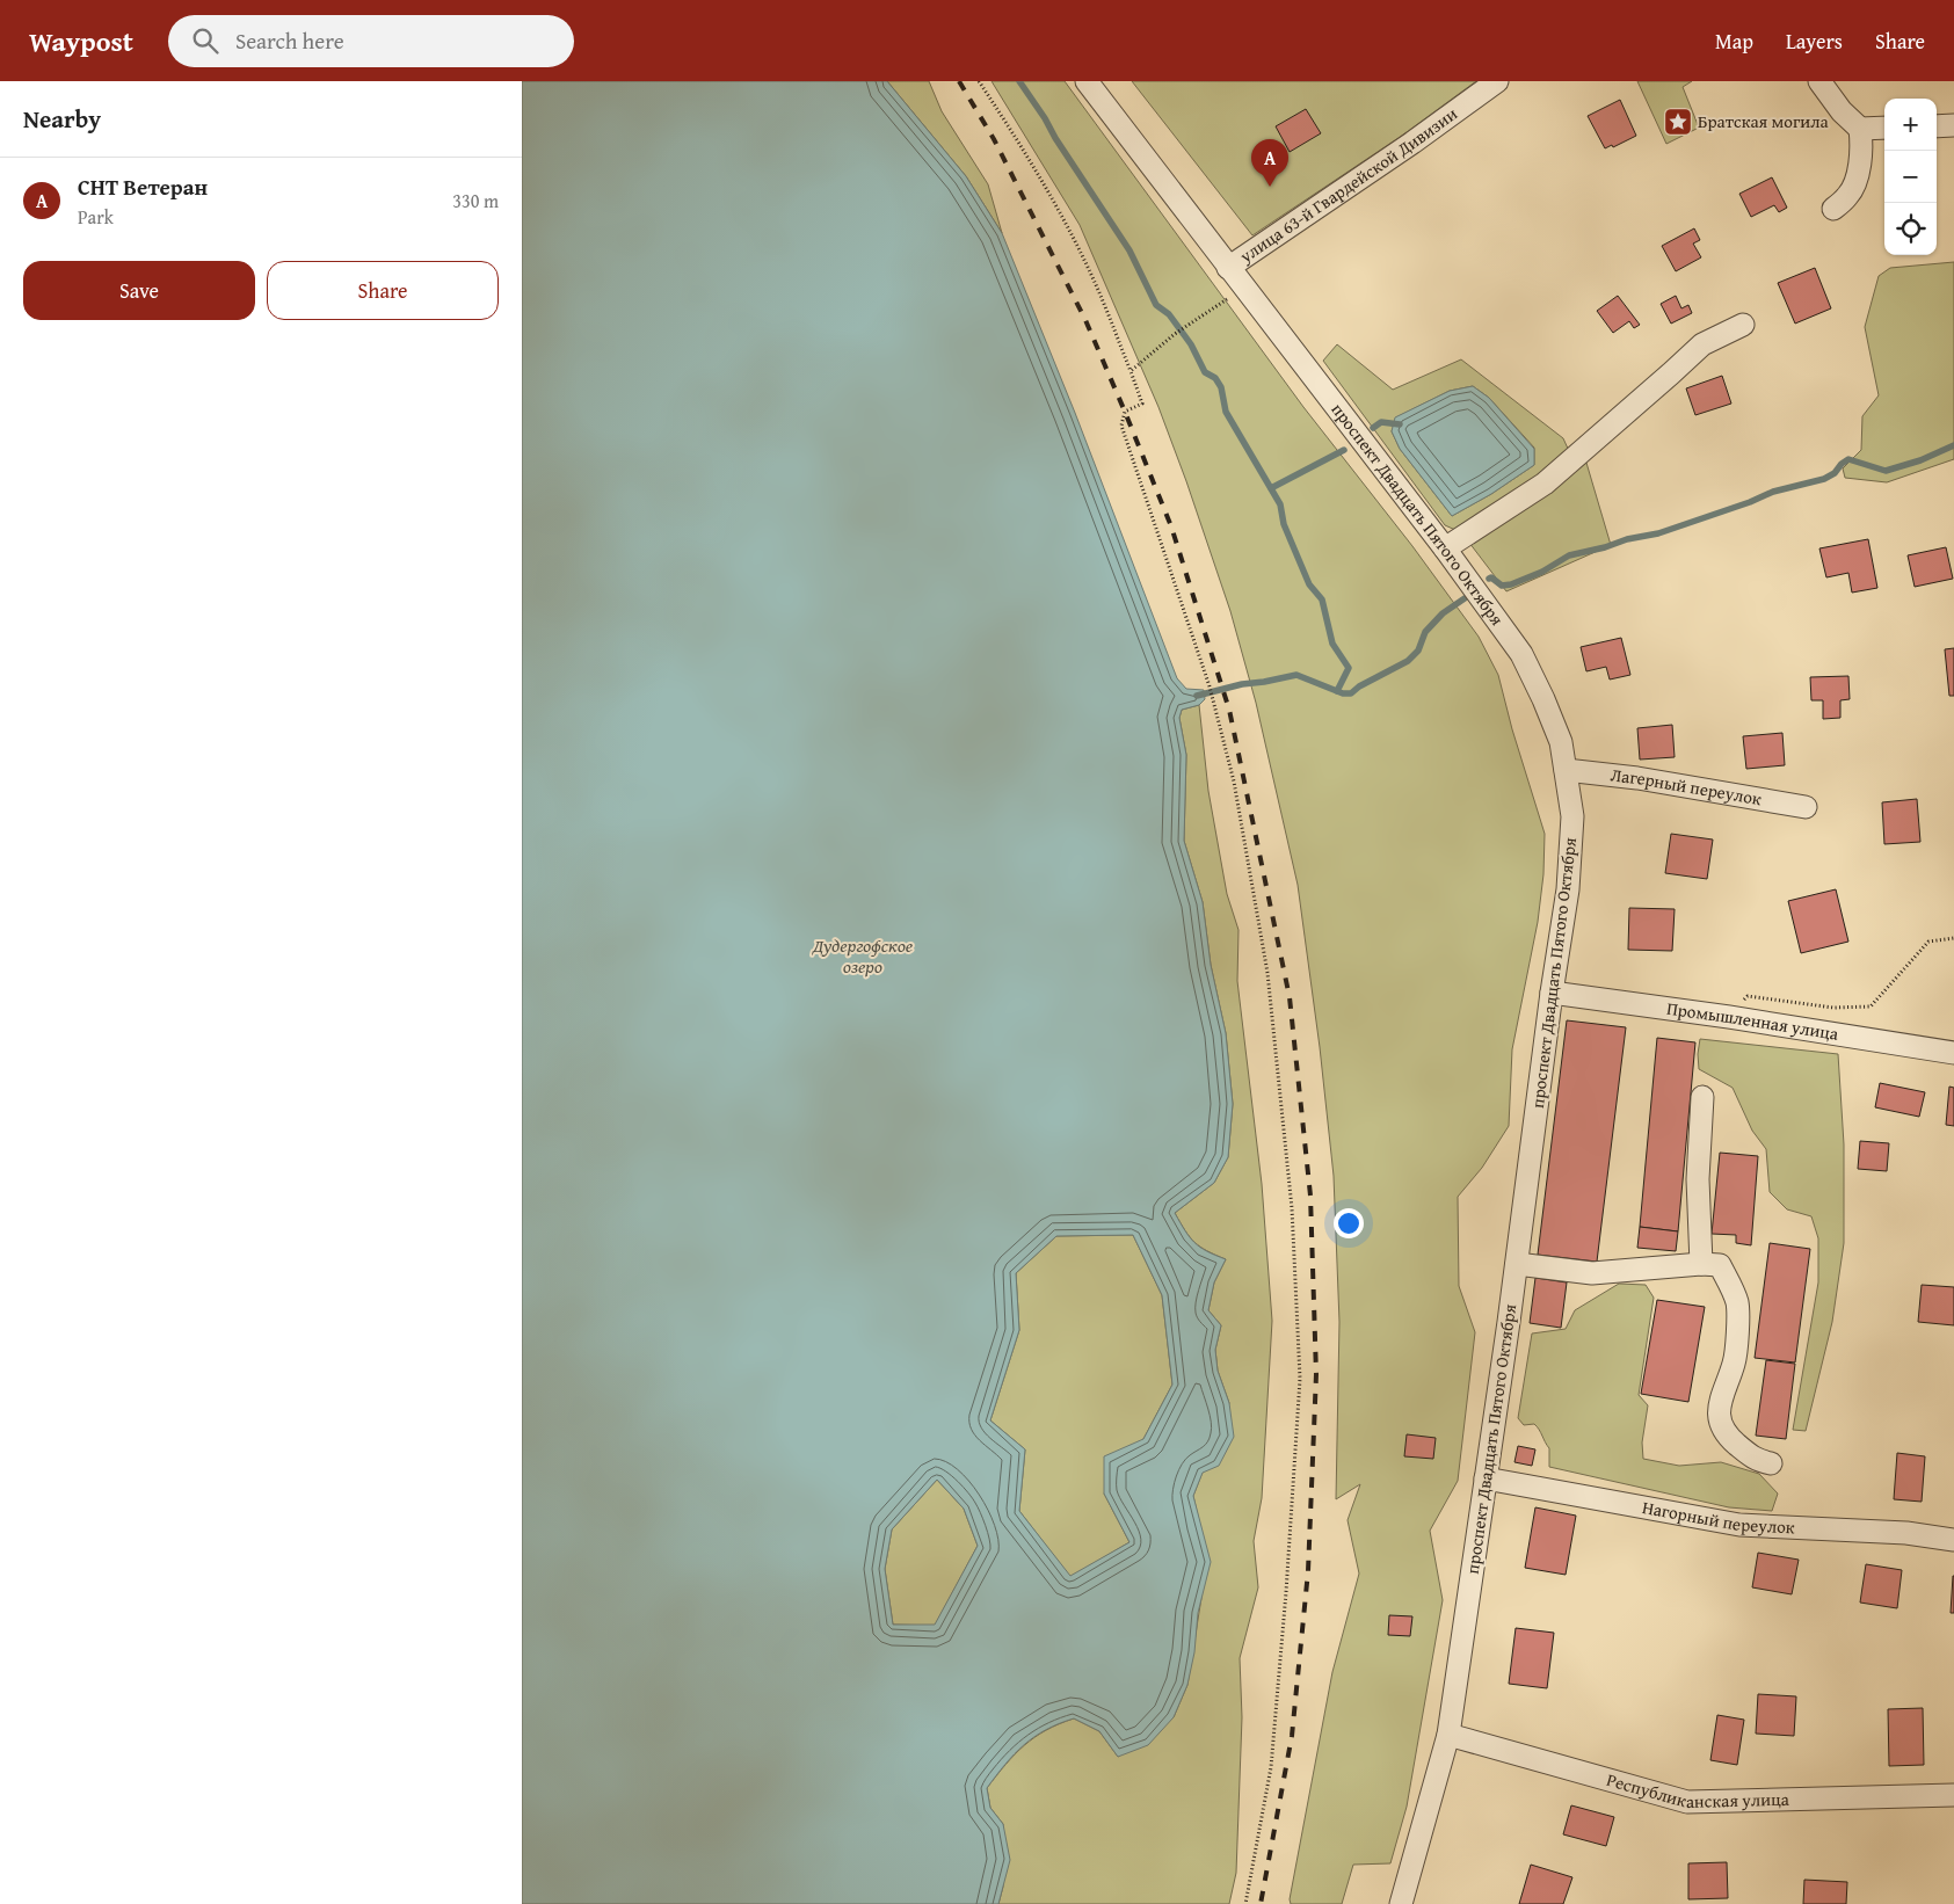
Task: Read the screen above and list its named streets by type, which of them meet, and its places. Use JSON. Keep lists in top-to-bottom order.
{
  "streets": {
    "street": [
      "улица 63-й Гвардейской Дивизии",
      "проспект Двадцать Пятого Октября",
      "Лагерный переулок",
      "Промышленная улица",
      "Нагорный переулок",
      "Республиканская улица"
    ]
  },
  "crossings": [
    ["улица 63-й Гвардейской Дивизии", "проспект Двадцать Пятого Октября"],
    ["проспект Двадцать Пятого Октября", "Лагерный переулок"],
    ["проспект Двадцать Пятого Октября", "Промышленная улица"],
    ["проспект Двадцать Пятого Октября", "Нагорный переулок"],
    ["проспект Двадцать Пятого Октября", "Республиканская улица"]
  ],
  "water": ["Дудергофское озеро"],
  "places": {
    "place": ["Братская могила"]
  },
  "page": {
    "header": "Waypost",
    "search": "Search here",
    "nav": ["Map", "Layers", "Share"],
    "heading": "Nearby",
    "map_buttons": ["+", "−"],
    "pins": "A",
    "list": [
      {
        "mark": "A",
        "name": "СНТ Ветеран",
        "note": "Park",
        "value": "330 m"
      }
    ],
    "buttons": ["Save", "Share"]
  }
}
